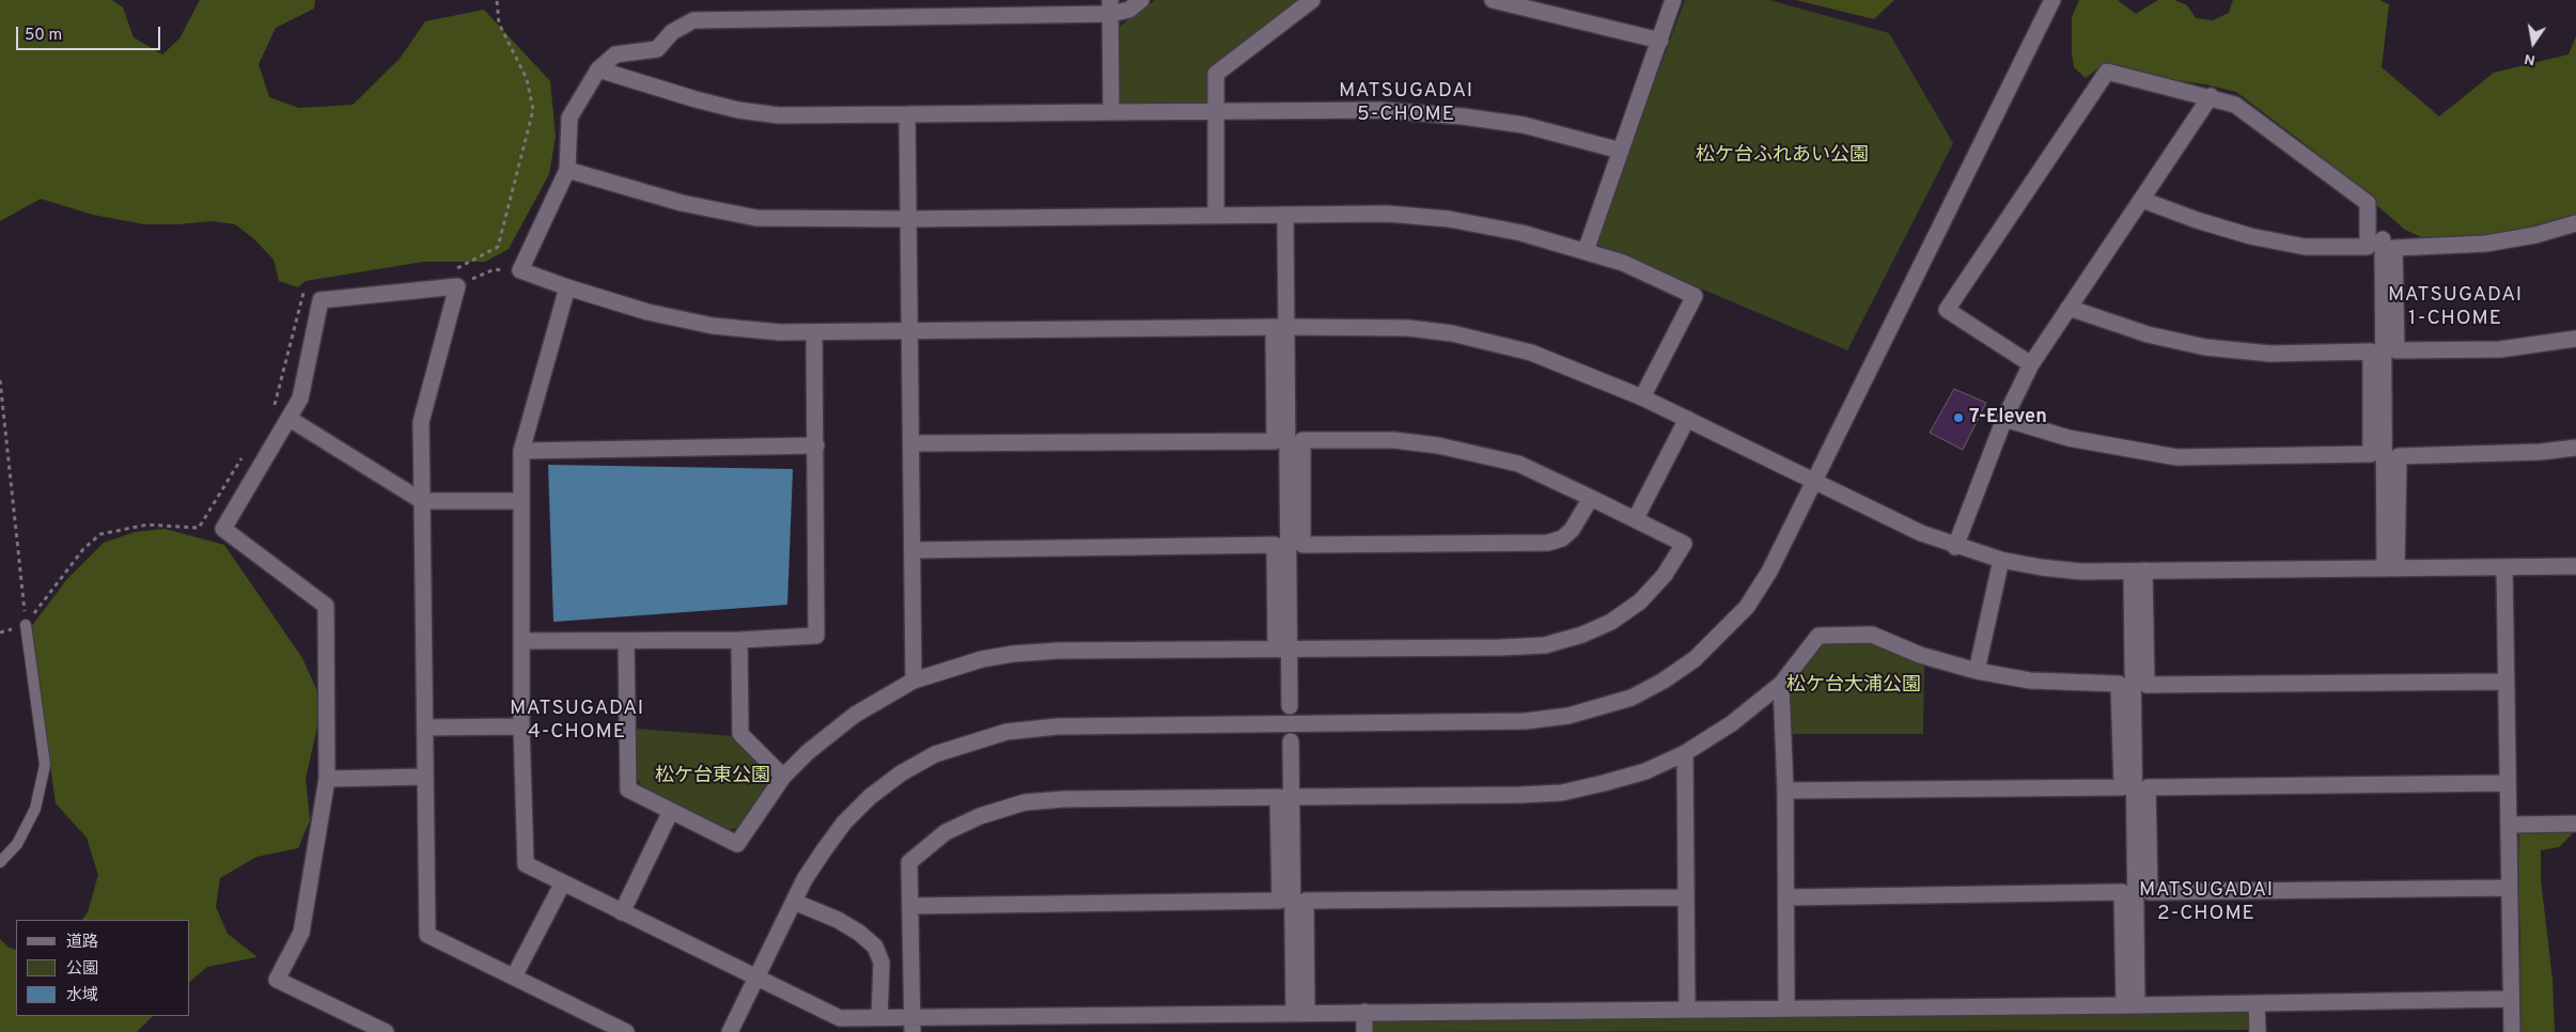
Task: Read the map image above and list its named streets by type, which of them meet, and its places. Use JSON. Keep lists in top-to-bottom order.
{
  "districts": [
    "MATSUGADAI 5-CHOME",
    "MATSUGADAI 1-CHOME",
    "MATSUGADAI 4-CHOME",
    "MATSUGADAI 2-CHOME"
  ],
  "parks": ["松ケ台ふれあい公園", "松ケ台大浦公園", "松ケ台東公園"],
  "places": ["7-Eleven"],
  "legend": ["道路", "公園", "水域"],
  "scale_bar": "50 m",
  "north": "bottom"
}
